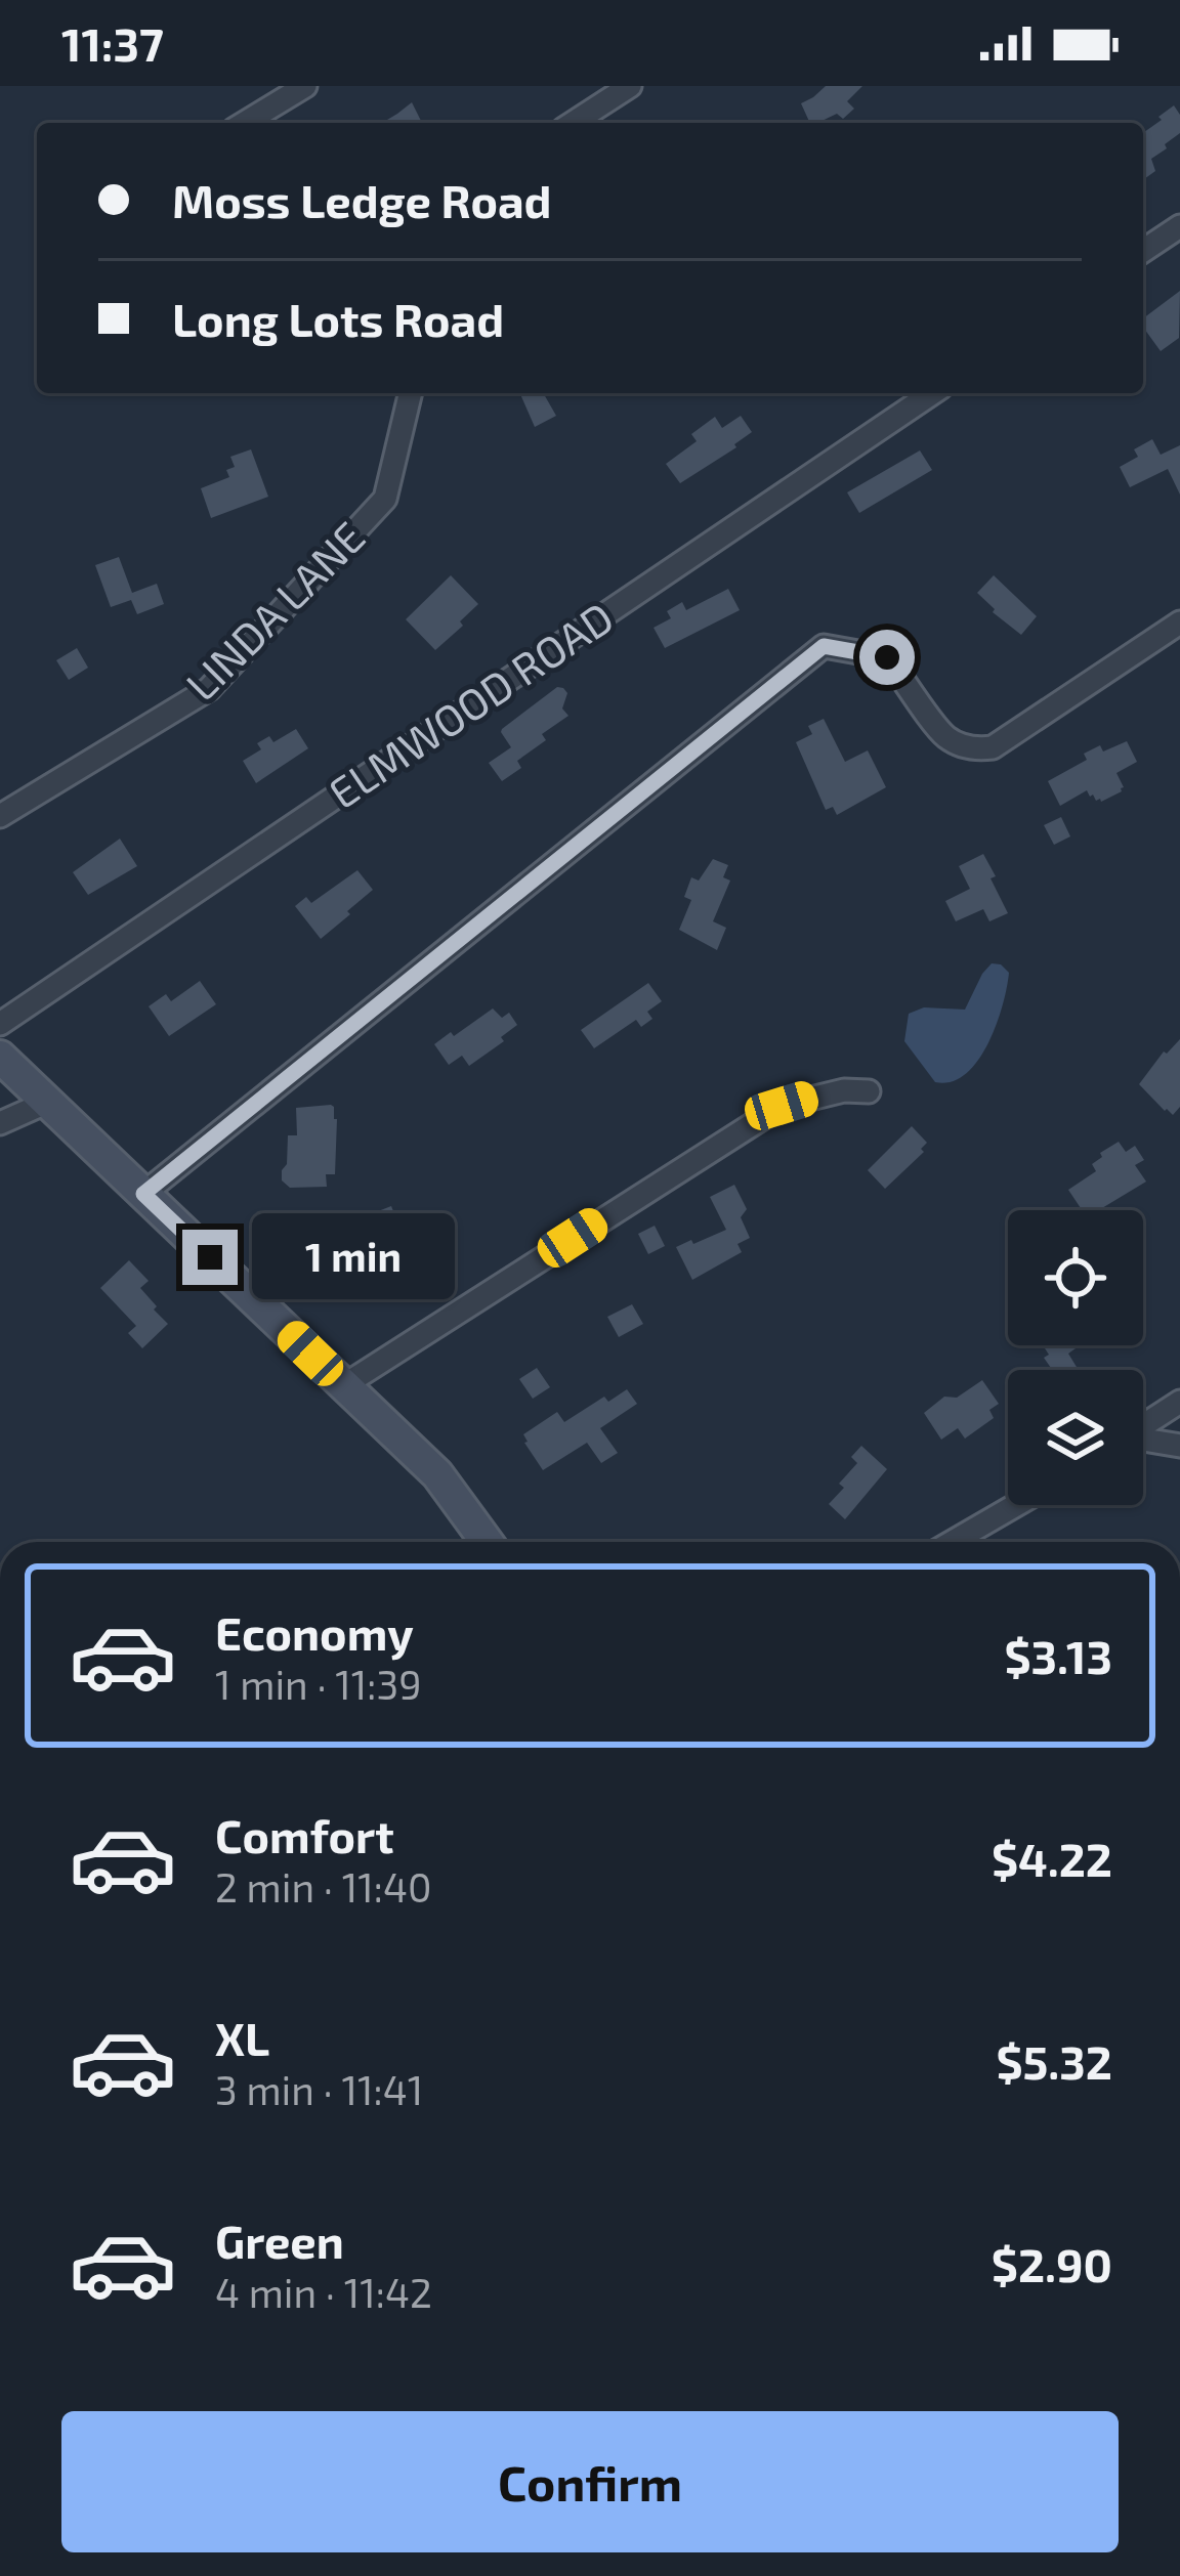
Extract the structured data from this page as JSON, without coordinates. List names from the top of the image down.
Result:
{
  "streets": {
    "street": ["LINDA LANE", "ELMWOOD ROAD"]
  },
  "page": {
    "status": "11:37",
    "banner": ["Moss Ledge Road", "Long Lots Road"],
    "bubble": "1 min",
    "list": [
      {
        "name": "Economy",
        "note": "1 min · 11:39",
        "value": "$3.13"
      },
      {
        "name": "Comfort",
        "note": "2 min · 11:40",
        "value": "$4.22"
      },
      {
        "name": "XL",
        "note": "3 min · 11:41",
        "value": "$5.32"
      },
      {
        "name": "Green",
        "note": "4 min · 11:42",
        "value": "$2.90"
      }
    ],
    "buttons": "Confirm"
  }
}
